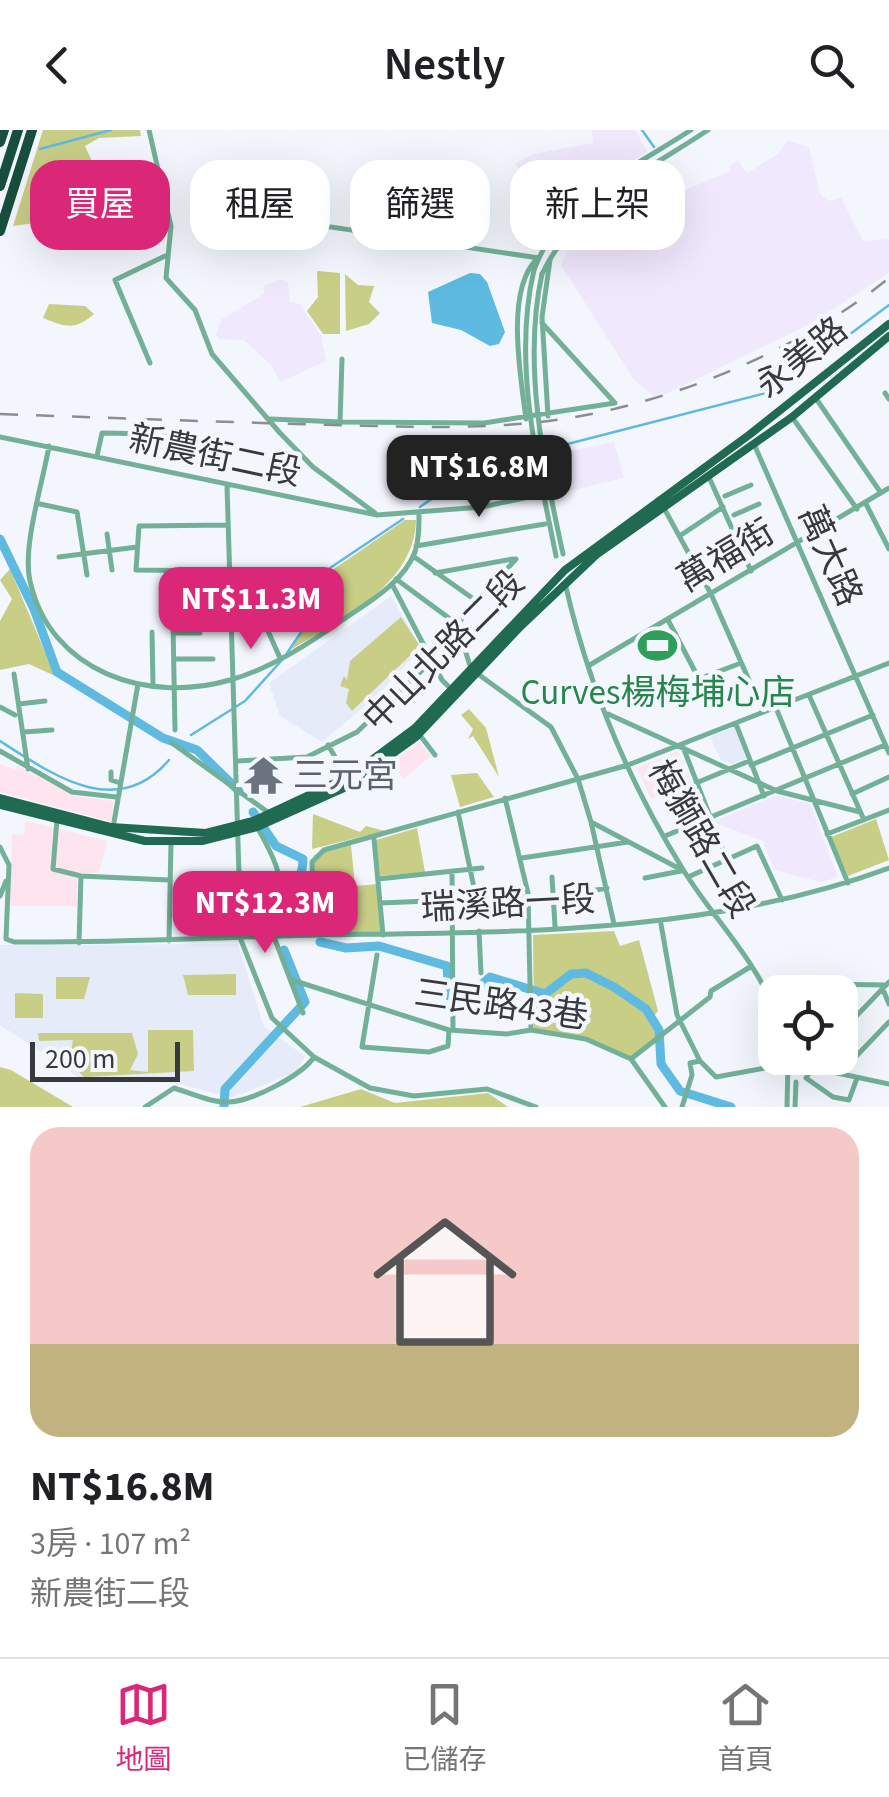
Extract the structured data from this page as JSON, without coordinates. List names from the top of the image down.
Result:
{
  "streets": {
    "main road": ["永美路", "中山北路二段"],
    "street": [
      "新農街二段",
      "萬福街",
      "萬大路",
      "梅獅路二段",
      "瑞溪路一段",
      "三民路43巷"
    ]
  },
  "crossings": [
    ["永美路", "萬大路"],
    ["永美路", "中山北路二段"],
    ["萬福街", "萬大路"],
    ["萬福街", "梅獅路二段"],
    ["萬大路", "中山北路二段"],
    ["中山北路二段", "梅獅路二段"],
    ["梅獅路二段", "瑞溪路一段"]
  ],
  "places": {
    "sports": ["Curves楊梅埔心店"],
    "temple": ["三元宮"]
  },
  "scale_bar": "200 m",
  "page": {
    "header": "Nestly",
    "chip": [
      "買屋",
      "租屋",
      "篩選",
      "新上架"
    ],
    "price": ["NT$16.8M", "NT$11.3M", "NT$12.3M"],
    "scale": "200 m",
    "list": [
      {
        "name": "NT$16.8M",
        "note": "3房 · 107 m² · 新農街二段"
      }
    ],
    "tabs": ["地圖", "已儲存", "首頁"]
  }
}
